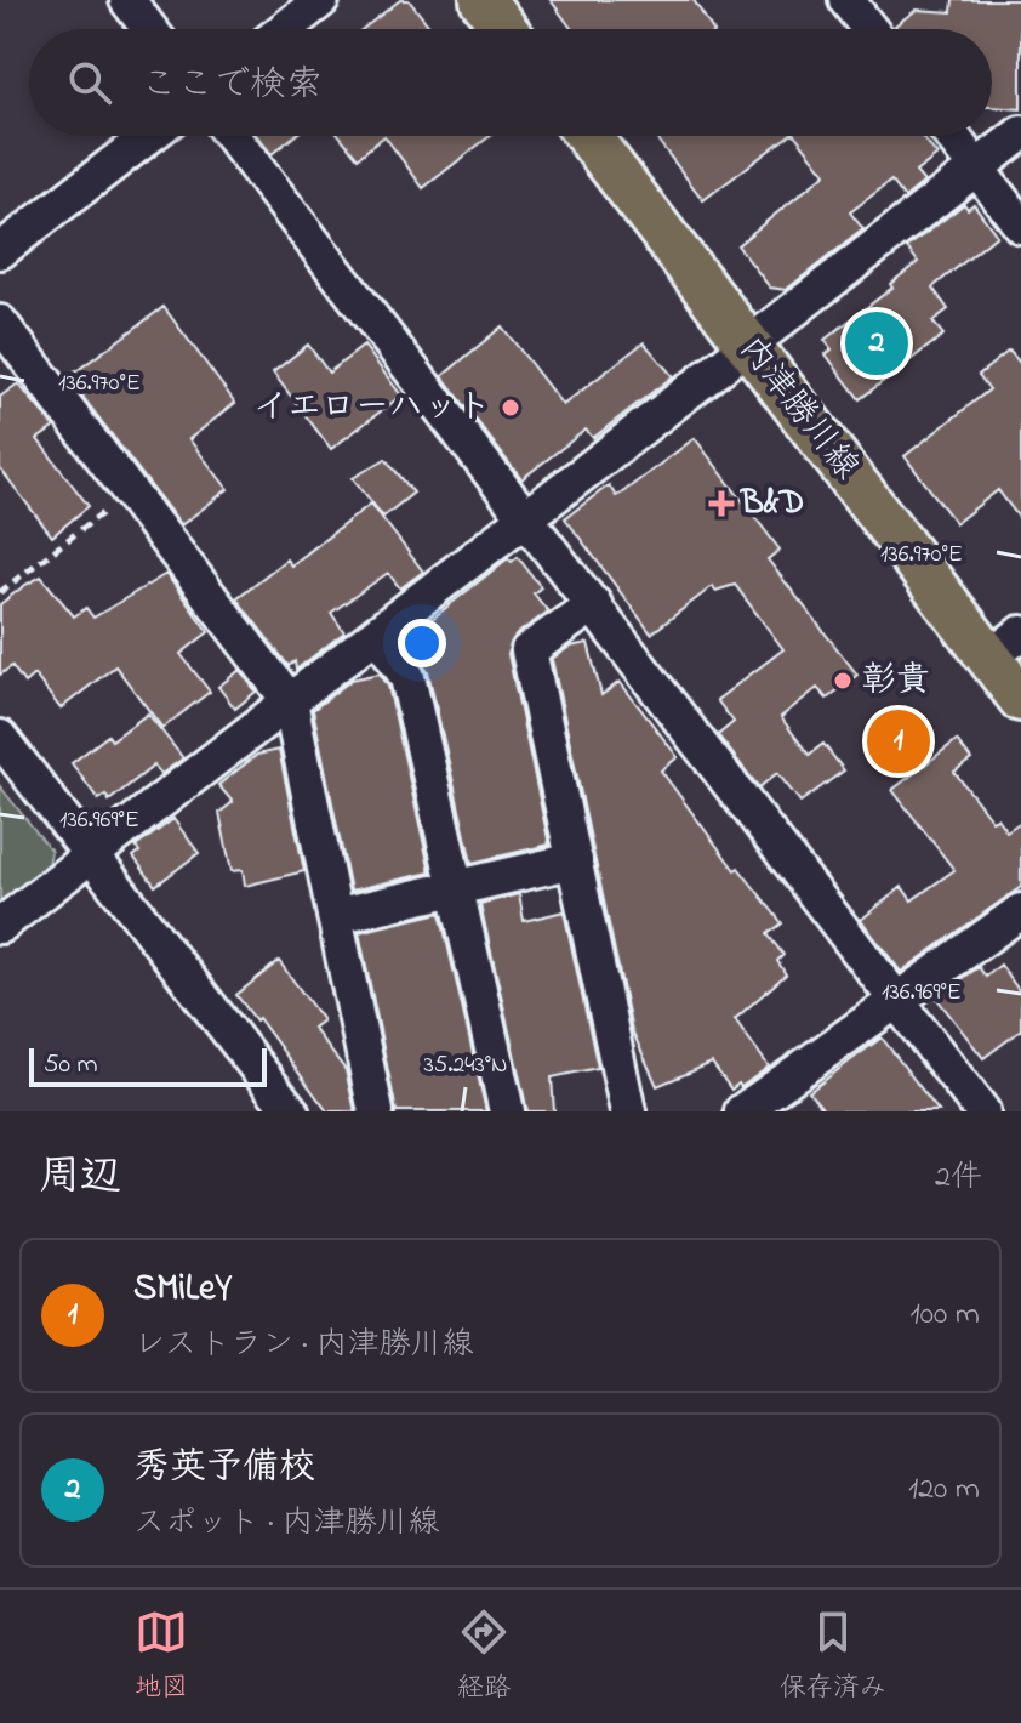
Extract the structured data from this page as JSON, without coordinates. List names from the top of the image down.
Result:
{
  "streets": {
    "main road": ["内津勝川線"]
  },
  "places": {
    "other": ["イエローハット", "彰貴"],
    "health": ["B&D"]
  },
  "scale_bar": "50 m",
  "page": {
    "search": "ここで検索",
    "pins": ["2", "1"],
    "scale": "50 m",
    "heading": ["周辺", "2件"],
    "list": [
      {
        "mark": "1",
        "name": "SMiLeY",
        "note": "レストラン · 内津勝川線",
        "value": "100 m"
      },
      {
        "mark": "2",
        "name": "秀英予備校",
        "note": "スポット · 内津勝川線",
        "value": "120 m"
      }
    ],
    "nav": ["地図", "経路", "保存済み"]
  },
  "coordinates": ["136.970°E", "136.969°E", "35.243°N"]
}
